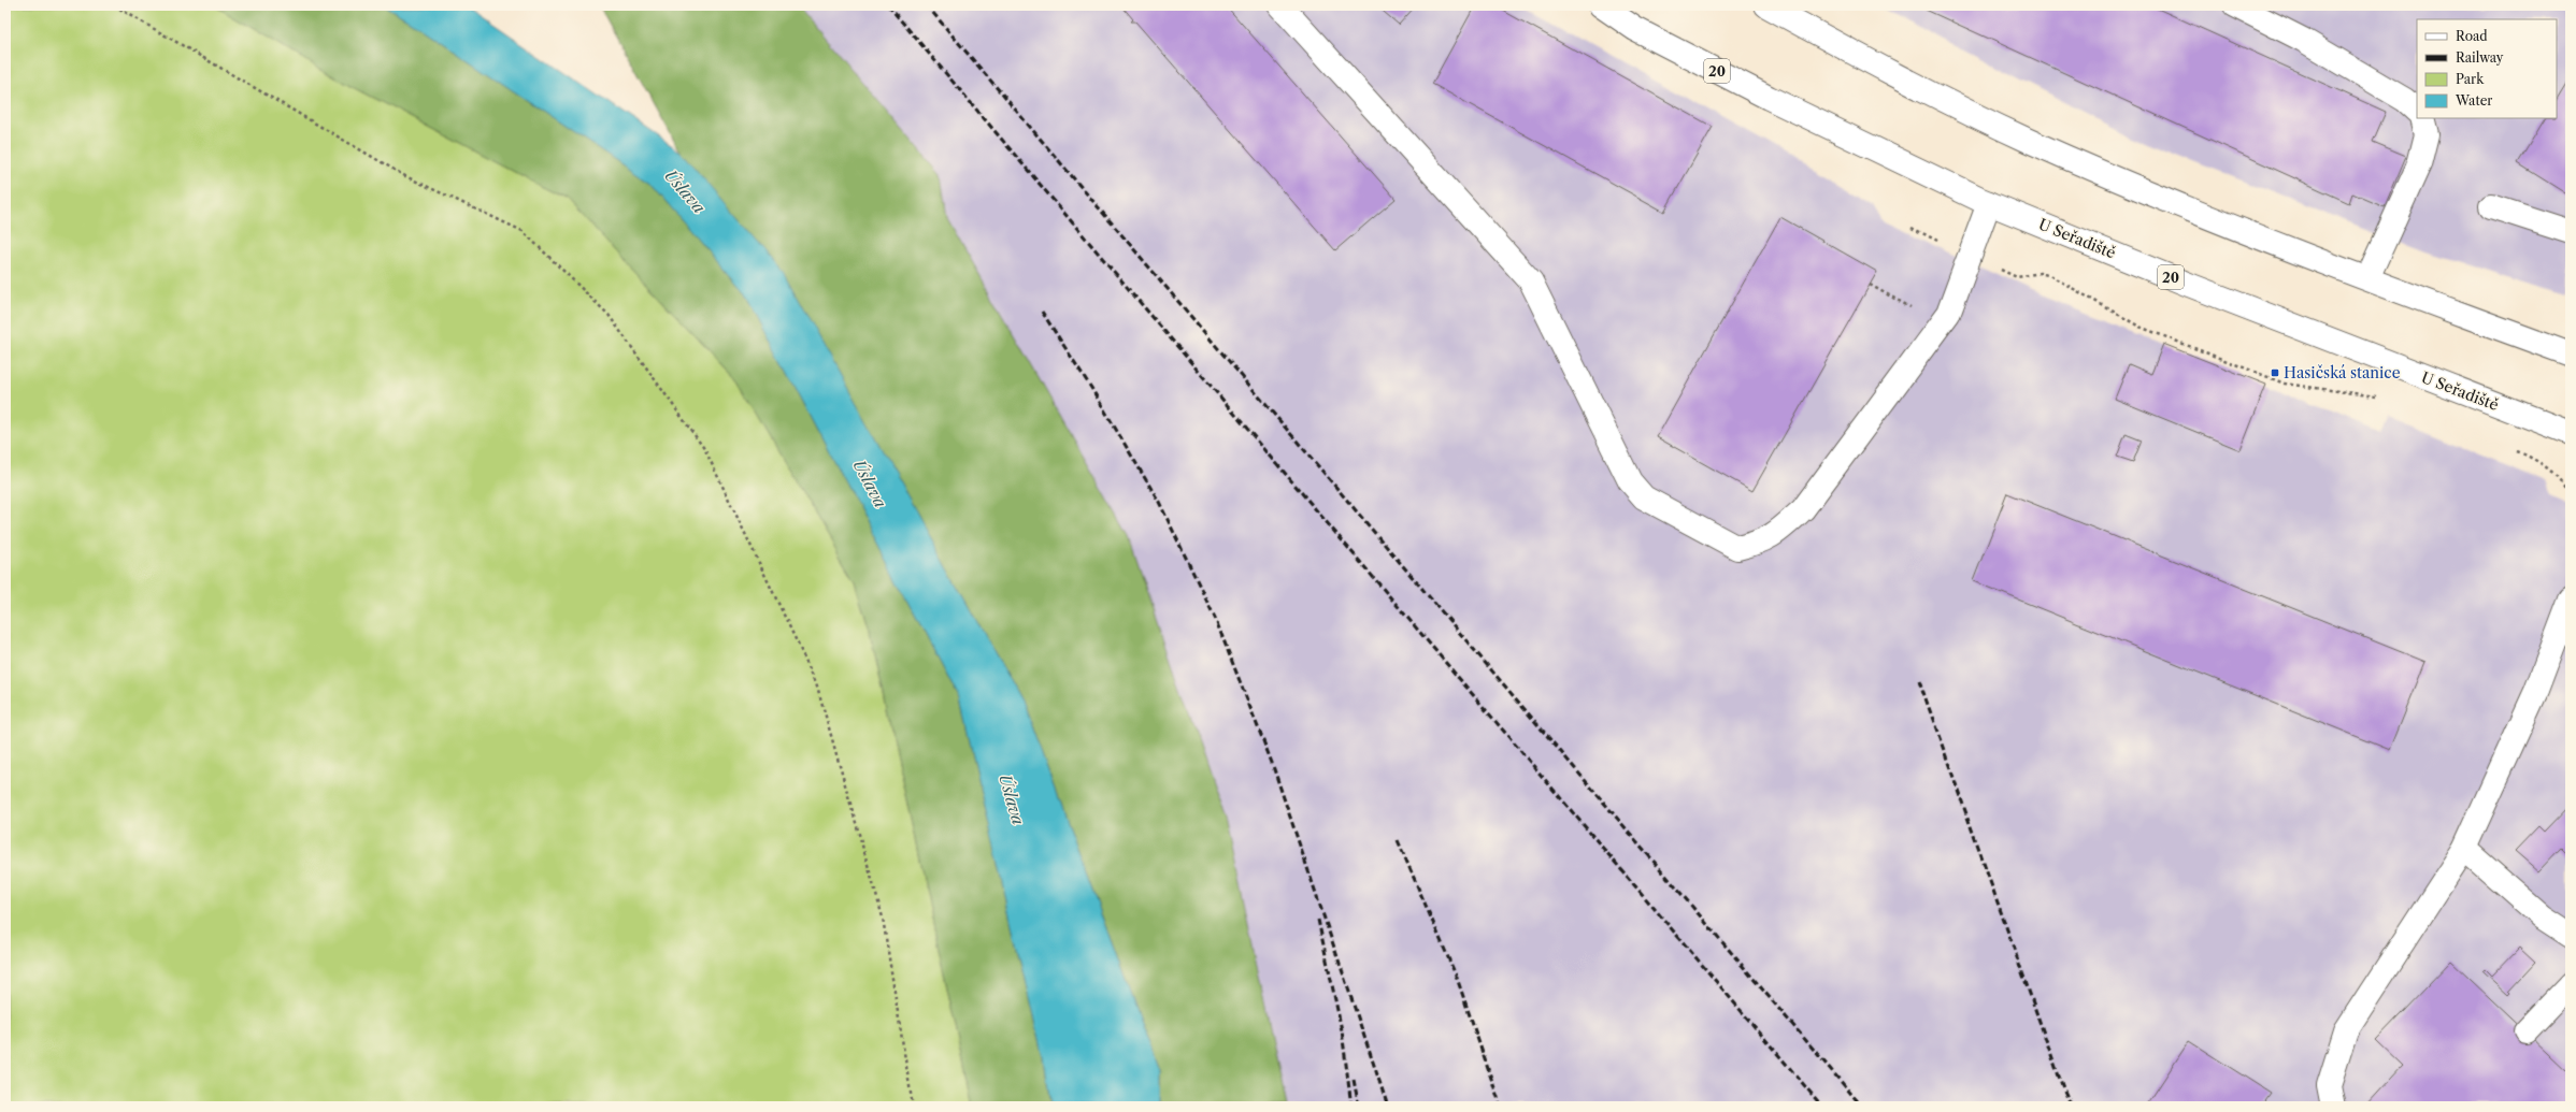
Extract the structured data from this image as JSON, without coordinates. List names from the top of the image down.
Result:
{
  "streets": {
    "main road": ["20", "U Seřadiště"]
  },
  "water": ["Úslava"],
  "places": {
    "transit": ["Hasičská stanice"]
  },
  "legend": [
    "Road",
    "Railway",
    "Park",
    "Water"
  ]
}
